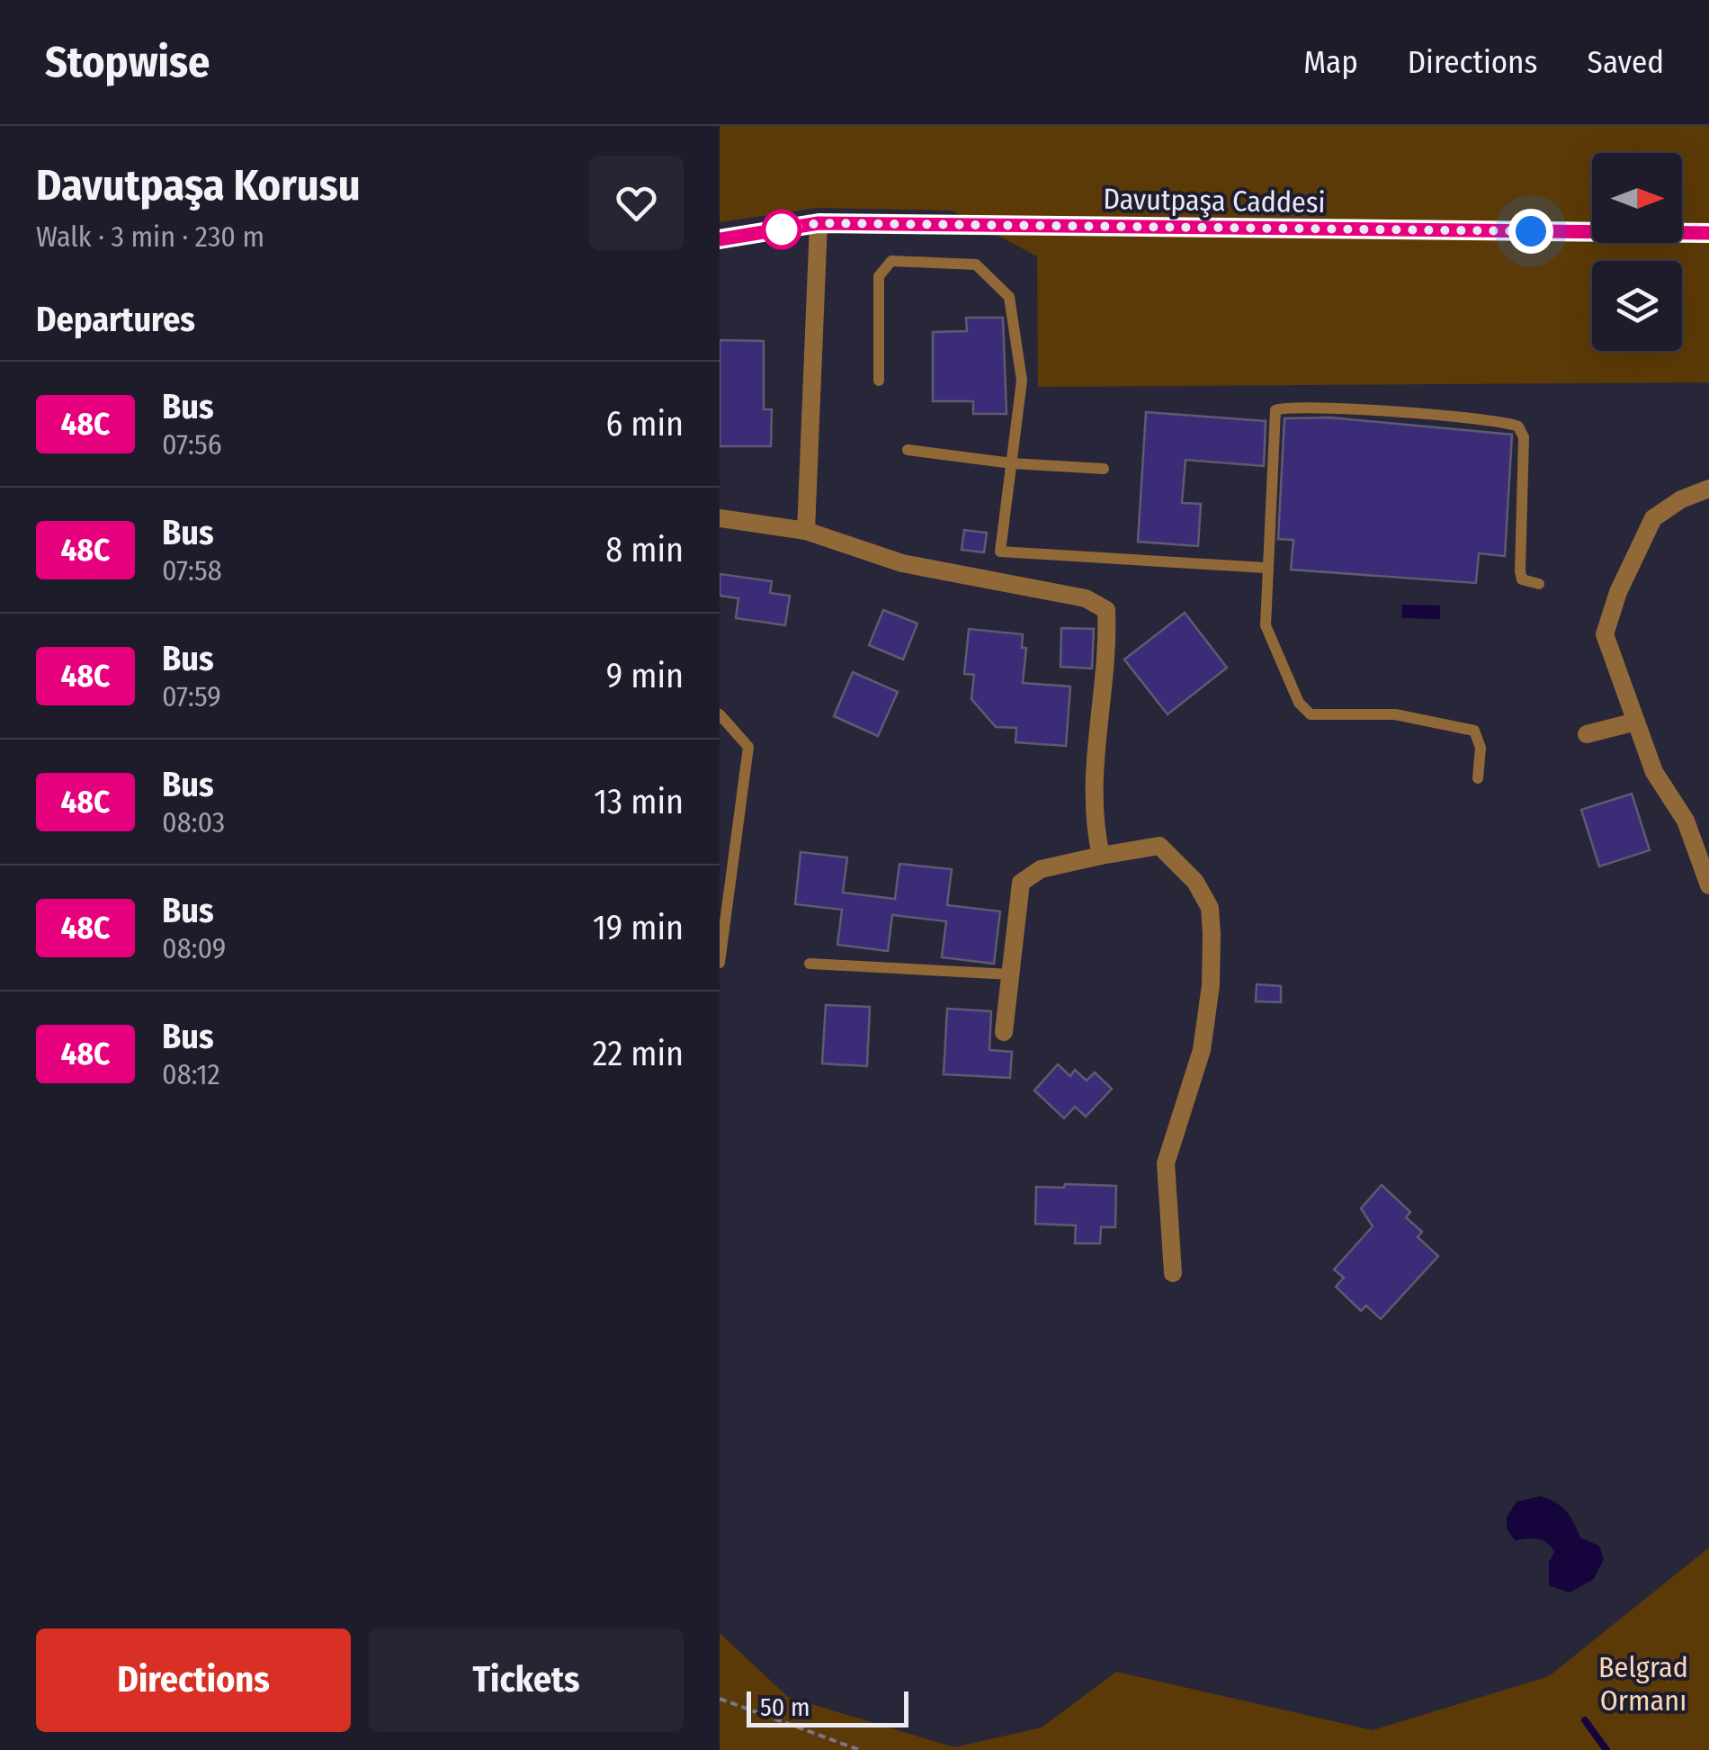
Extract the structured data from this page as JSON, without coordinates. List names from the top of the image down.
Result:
{
  "streets": {
    "street": ["Davutpaşa Caddesi"]
  },
  "parks": ["Belgrad Ormanı"],
  "lines": ["bus line 48C"],
  "scale_bar": "50 m",
  "north": "right",
  "page": {
    "header": "Stopwise",
    "nav": ["Map", "Directions", "Saved"],
    "heading": [
      ["Davutpaşa Korusu", "Walk · 3 min · 230 m"],
      "Departures"
    ],
    "list": [
      {
        "mark": "48C",
        "name": "Bus",
        "note": "07:56",
        "value": "6 min"
      },
      {
        "mark": "48C",
        "name": "Bus",
        "note": "07:58",
        "value": "8 min"
      },
      {
        "mark": "48C",
        "name": "Bus",
        "note": "07:59",
        "value": "9 min"
      },
      {
        "mark": "48C",
        "name": "Bus",
        "note": "08:03",
        "value": "13 min"
      },
      {
        "mark": "48C",
        "name": "Bus",
        "note": "08:09",
        "value": "19 min"
      },
      {
        "mark": "48C",
        "name": "Bus",
        "note": "08:12",
        "value": "22 min"
      }
    ],
    "buttons": ["Directions", "Tickets"],
    "scale": "50 m"
  }
}
